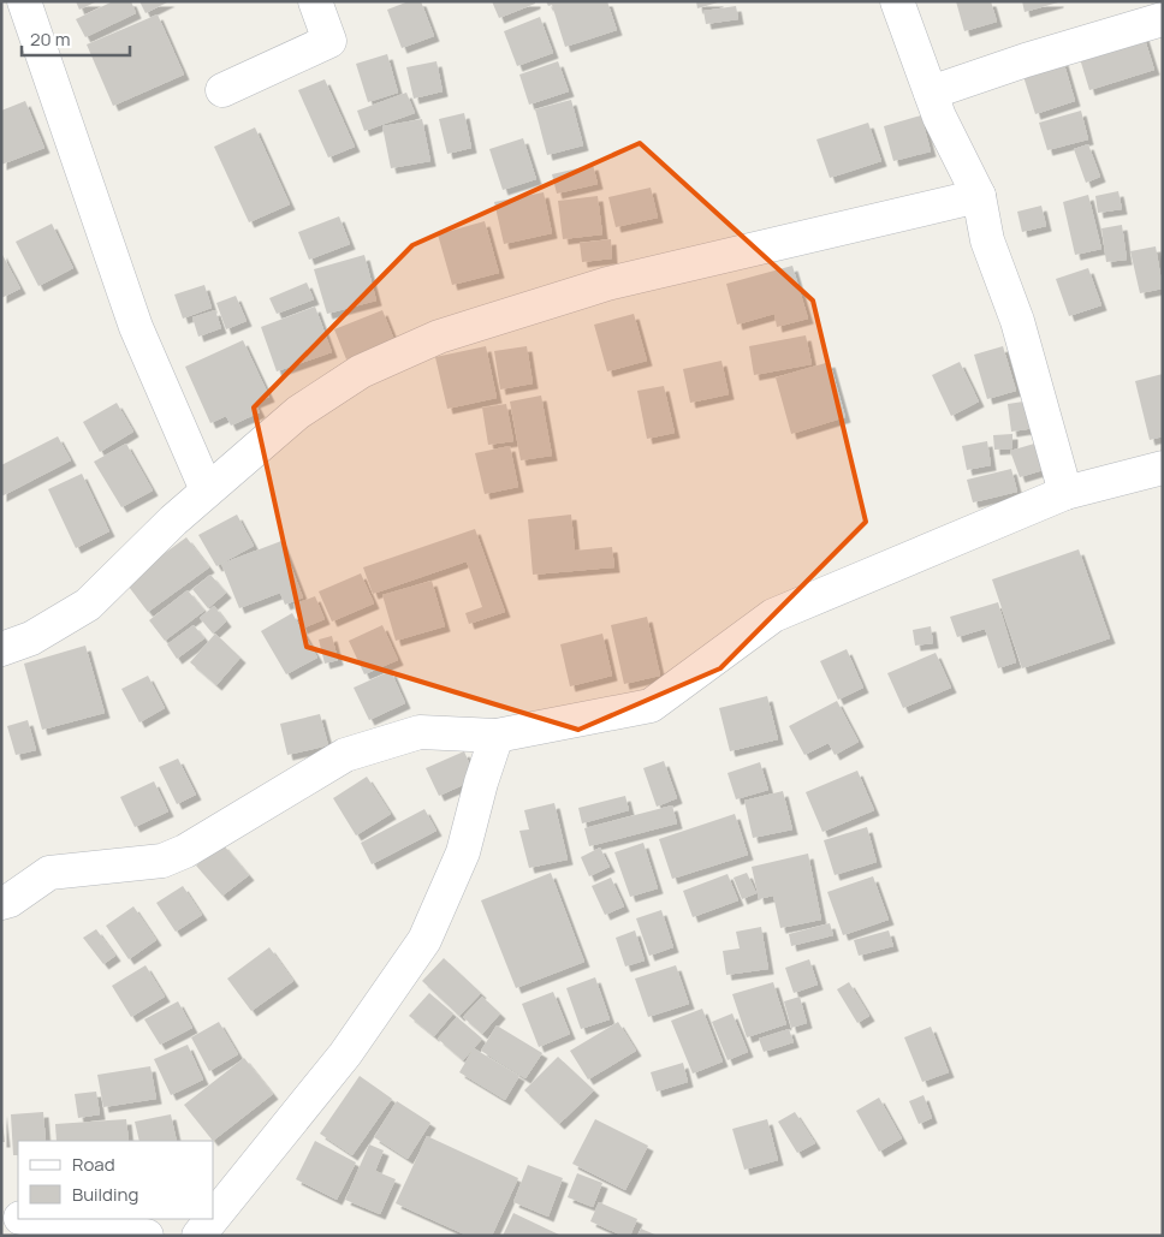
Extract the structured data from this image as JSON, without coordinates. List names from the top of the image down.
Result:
{
  "legend": ["Road", "Building"],
  "scale_bar": "20 m"
}
